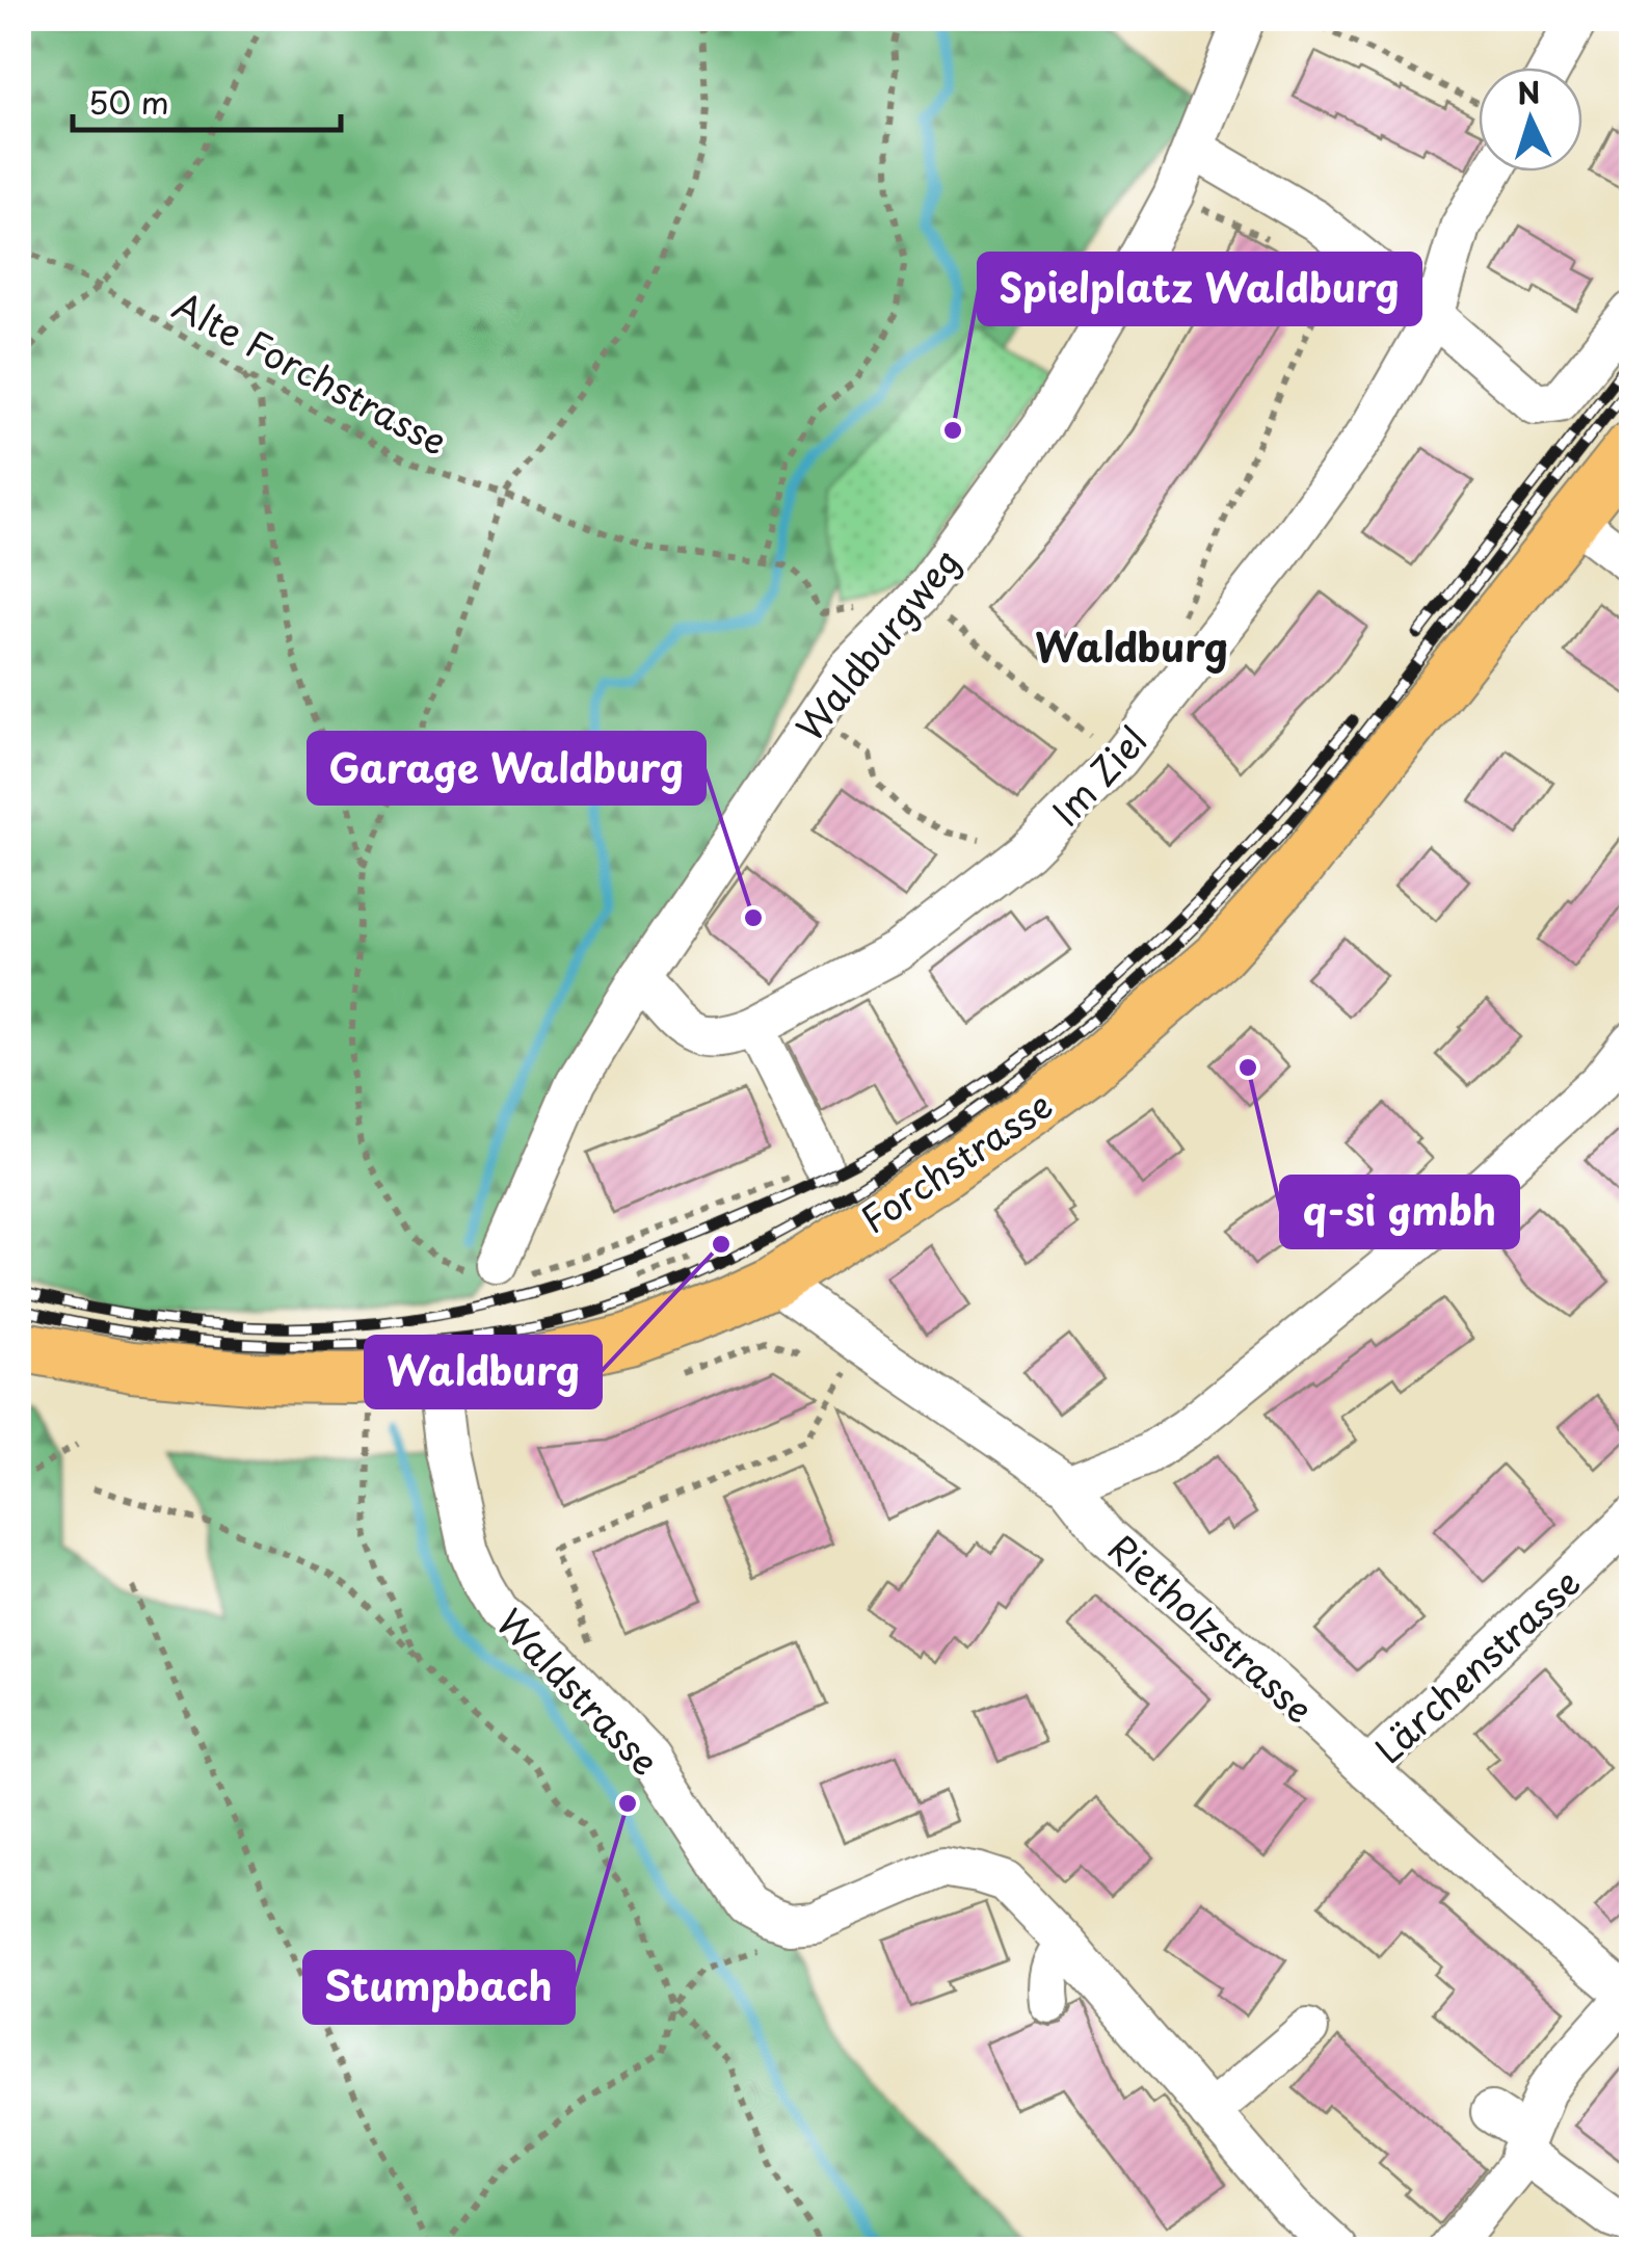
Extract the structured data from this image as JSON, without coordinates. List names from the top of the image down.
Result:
{
  "streets": {
    "main road": ["Forchstrasse"],
    "street": [
      "Waldburgweg",
      "Im Ziel",
      "Rietholzstrasse",
      "Lärchenstrasse",
      "Waldstrasse"
    ],
    "path": ["Alte Forchstrasse"]
  },
  "crossings": [
    ["Alte Forchstrasse", "Waldburgweg"],
    ["Waldburgweg", "Im Ziel"],
    ["Forchstrasse", "Rietholzstrasse"],
    ["Forchstrasse", "Waldstrasse"],
    ["Rietholzstrasse", "Lärchenstrasse"]
  ],
  "districts": ["Waldburg"],
  "places": [
    "Spielplatz Waldburg",
    "Garage Waldburg",
    "q-si gmbh",
    "Waldburg",
    "Stumpbach"
  ],
  "scale_bar": "50 m",
  "north": "top"
}
